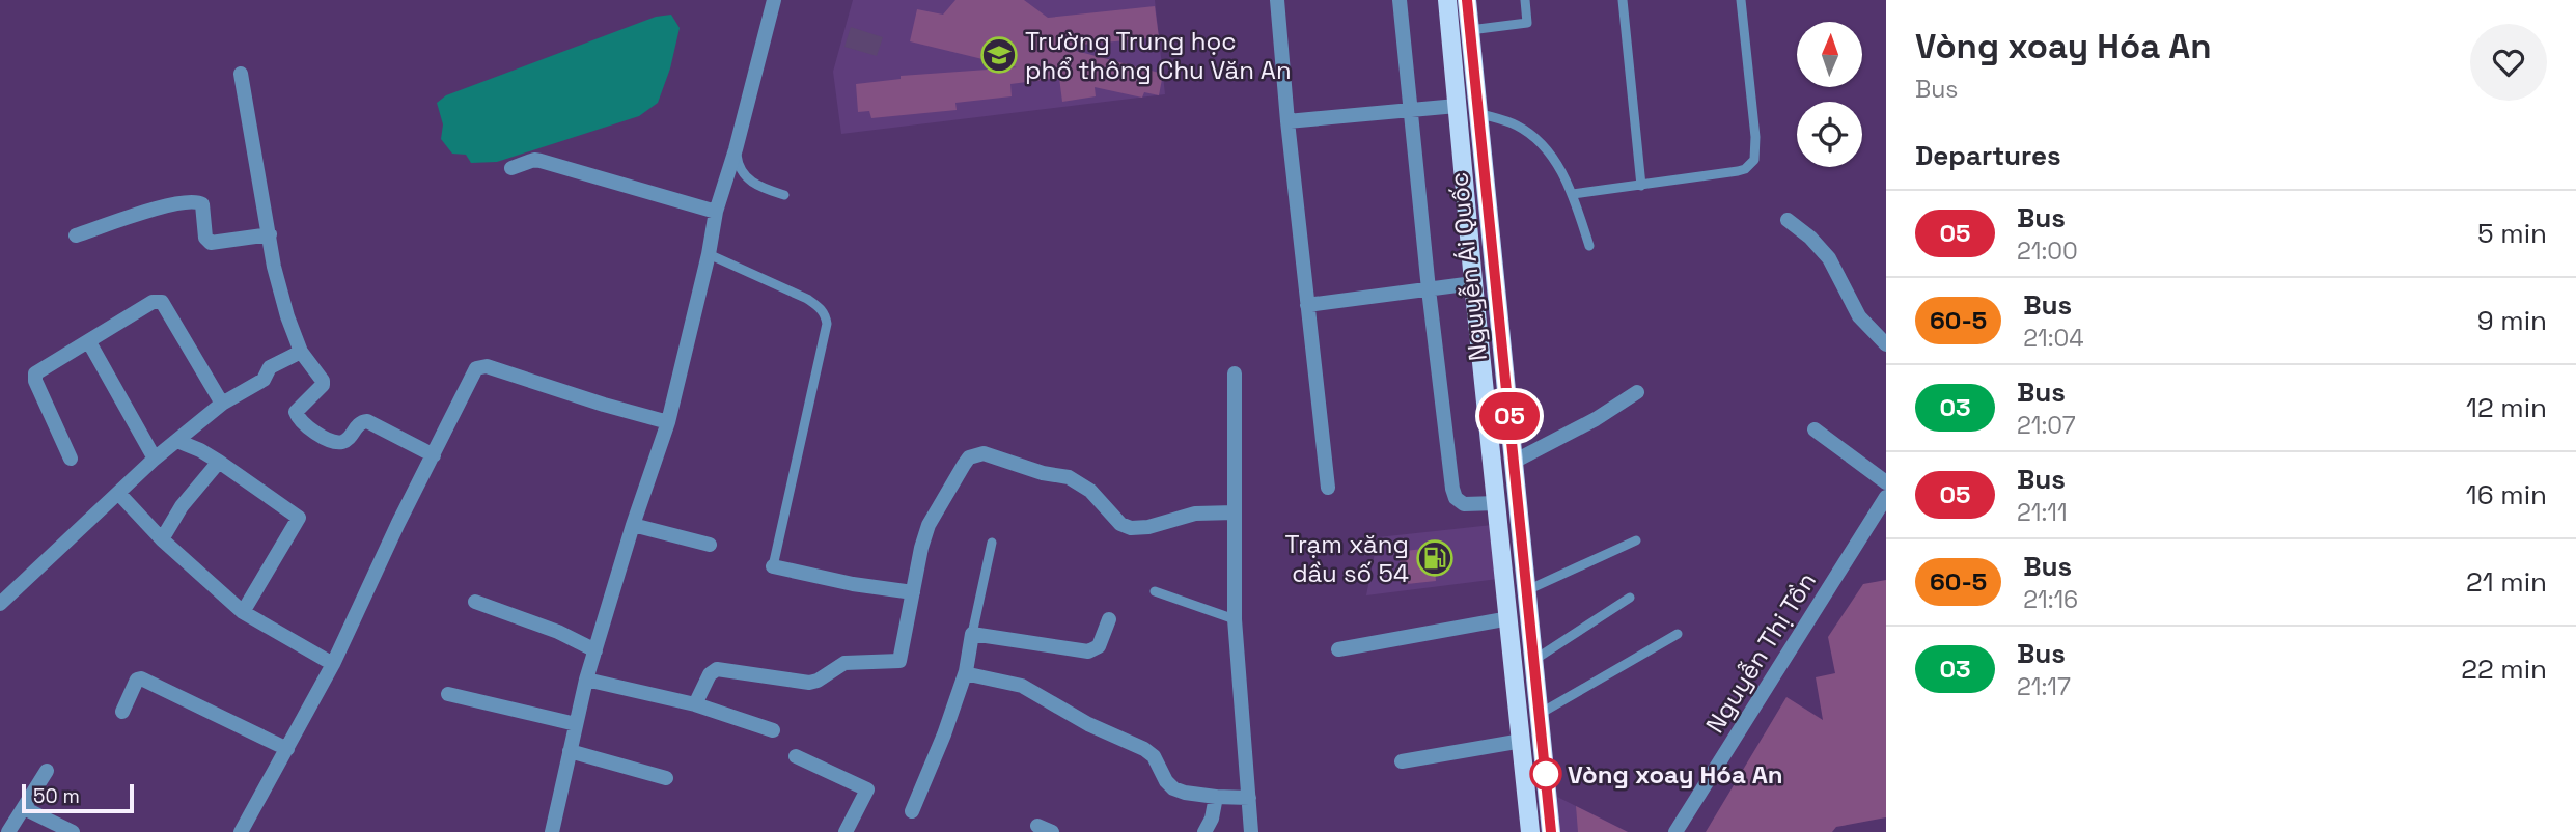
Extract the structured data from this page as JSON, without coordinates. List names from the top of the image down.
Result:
{
  "streets": {
    "main road": ["Nguyễn Ái Quốc"],
    "street": ["Nguyễn Thị Tồn"]
  },
  "places": {
    "school or university": ["Trường Trung học phổ thông Chu Văn An"],
    "fuel station": ["Trạm xăng dầu số 54"],
    "other": ["Vòng xoay Hóa An"]
  },
  "lines": ["bus line 05"],
  "scale_bar": "50 m",
  "north": "top",
  "page": {
    "on_map": "05",
    "heading": [
      ["Vòng xoay Hóa An", "Bus"],
      "Departures"
    ],
    "list": [
      {
        "mark": "05",
        "name": "Bus",
        "note": "21:00",
        "value": "5 min"
      },
      {
        "mark": "60-5",
        "name": "Bus",
        "note": "21:04",
        "value": "9 min"
      },
      {
        "mark": "03",
        "name": "Bus",
        "note": "21:07",
        "value": "12 min"
      },
      {
        "mark": "05",
        "name": "Bus",
        "note": "21:11",
        "value": "16 min"
      },
      {
        "mark": "60-5",
        "name": "Bus",
        "note": "21:16",
        "value": "21 min"
      },
      {
        "mark": "03",
        "name": "Bus",
        "note": "21:17",
        "value": "22 min"
      }
    ],
    "scale": "50 m"
  }
}
